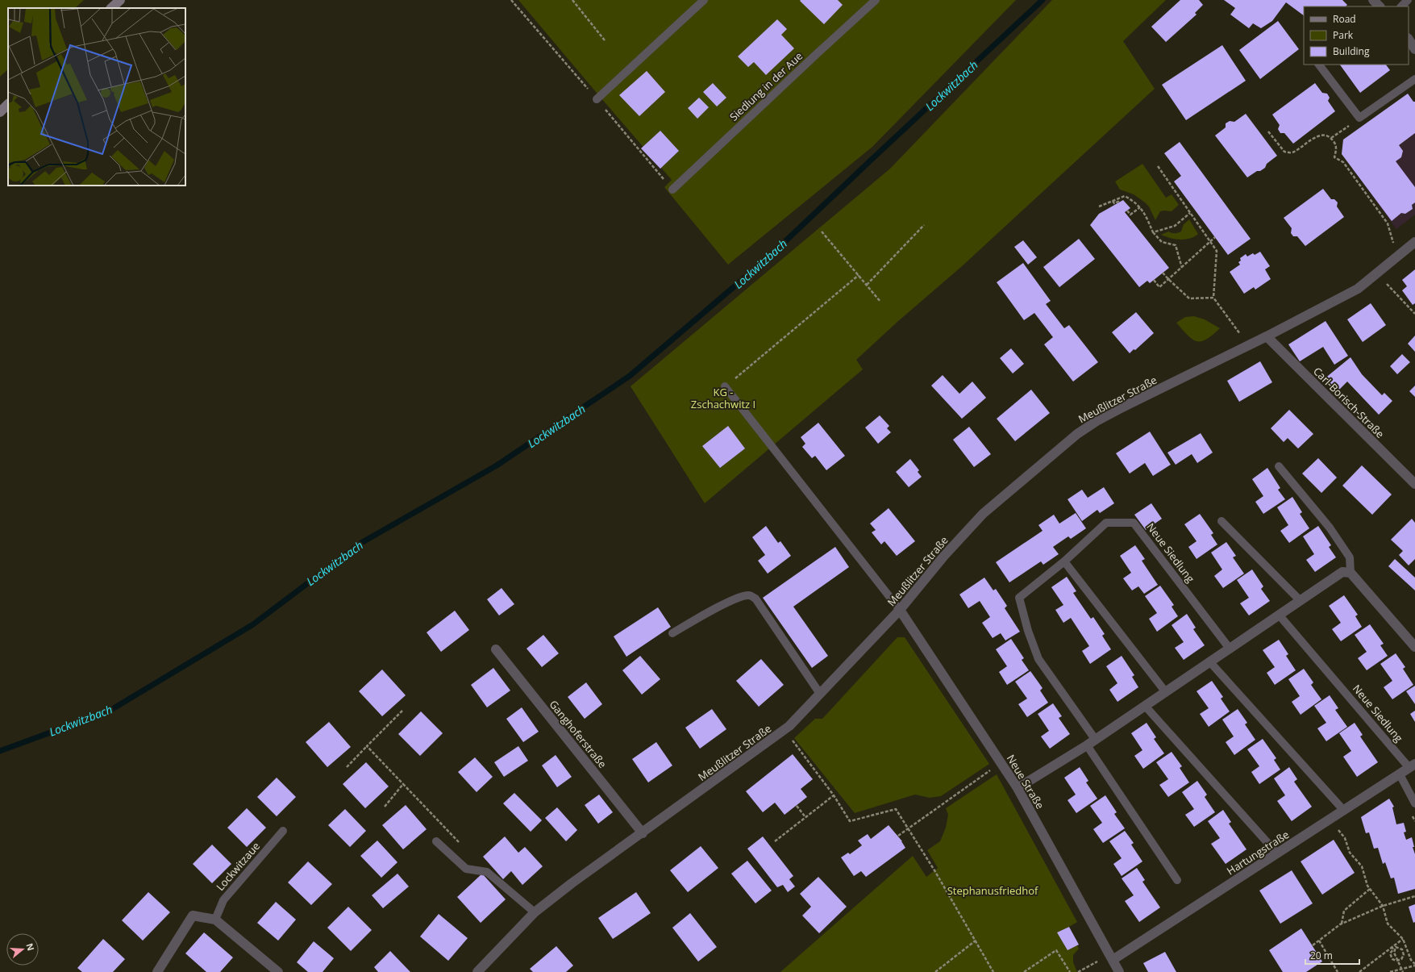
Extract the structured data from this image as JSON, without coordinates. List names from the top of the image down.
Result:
{
  "streets": {
    "street": [
      "Meußlitzer Straße",
      "Carl-Borisch-Straße",
      "Ganghoferstraße",
      "Neue Straße",
      "Hartungstraße"
    ],
    "lane": ["Siedlung in der Aue", "Neue Siedlung", "Lockwitzaue"]
  },
  "crossings": [
    ["Meußlitzer Straße", "Carl-Borisch-Straße"],
    ["Meußlitzer Straße", "Ganghoferstraße"],
    ["Meußlitzer Straße", "Neue Straße"],
    ["Neue Siedlung", "Hartungstraße"],
    ["Neue Straße", "Hartungstraße"]
  ],
  "water": ["Lockwitzbach"],
  "parks": ["KG - Zschachwitz I", "Stephanusfriedhof"],
  "legend": ["Road", "Park", "Building"],
  "scale_bar": "20 m",
  "north": "right"
}
